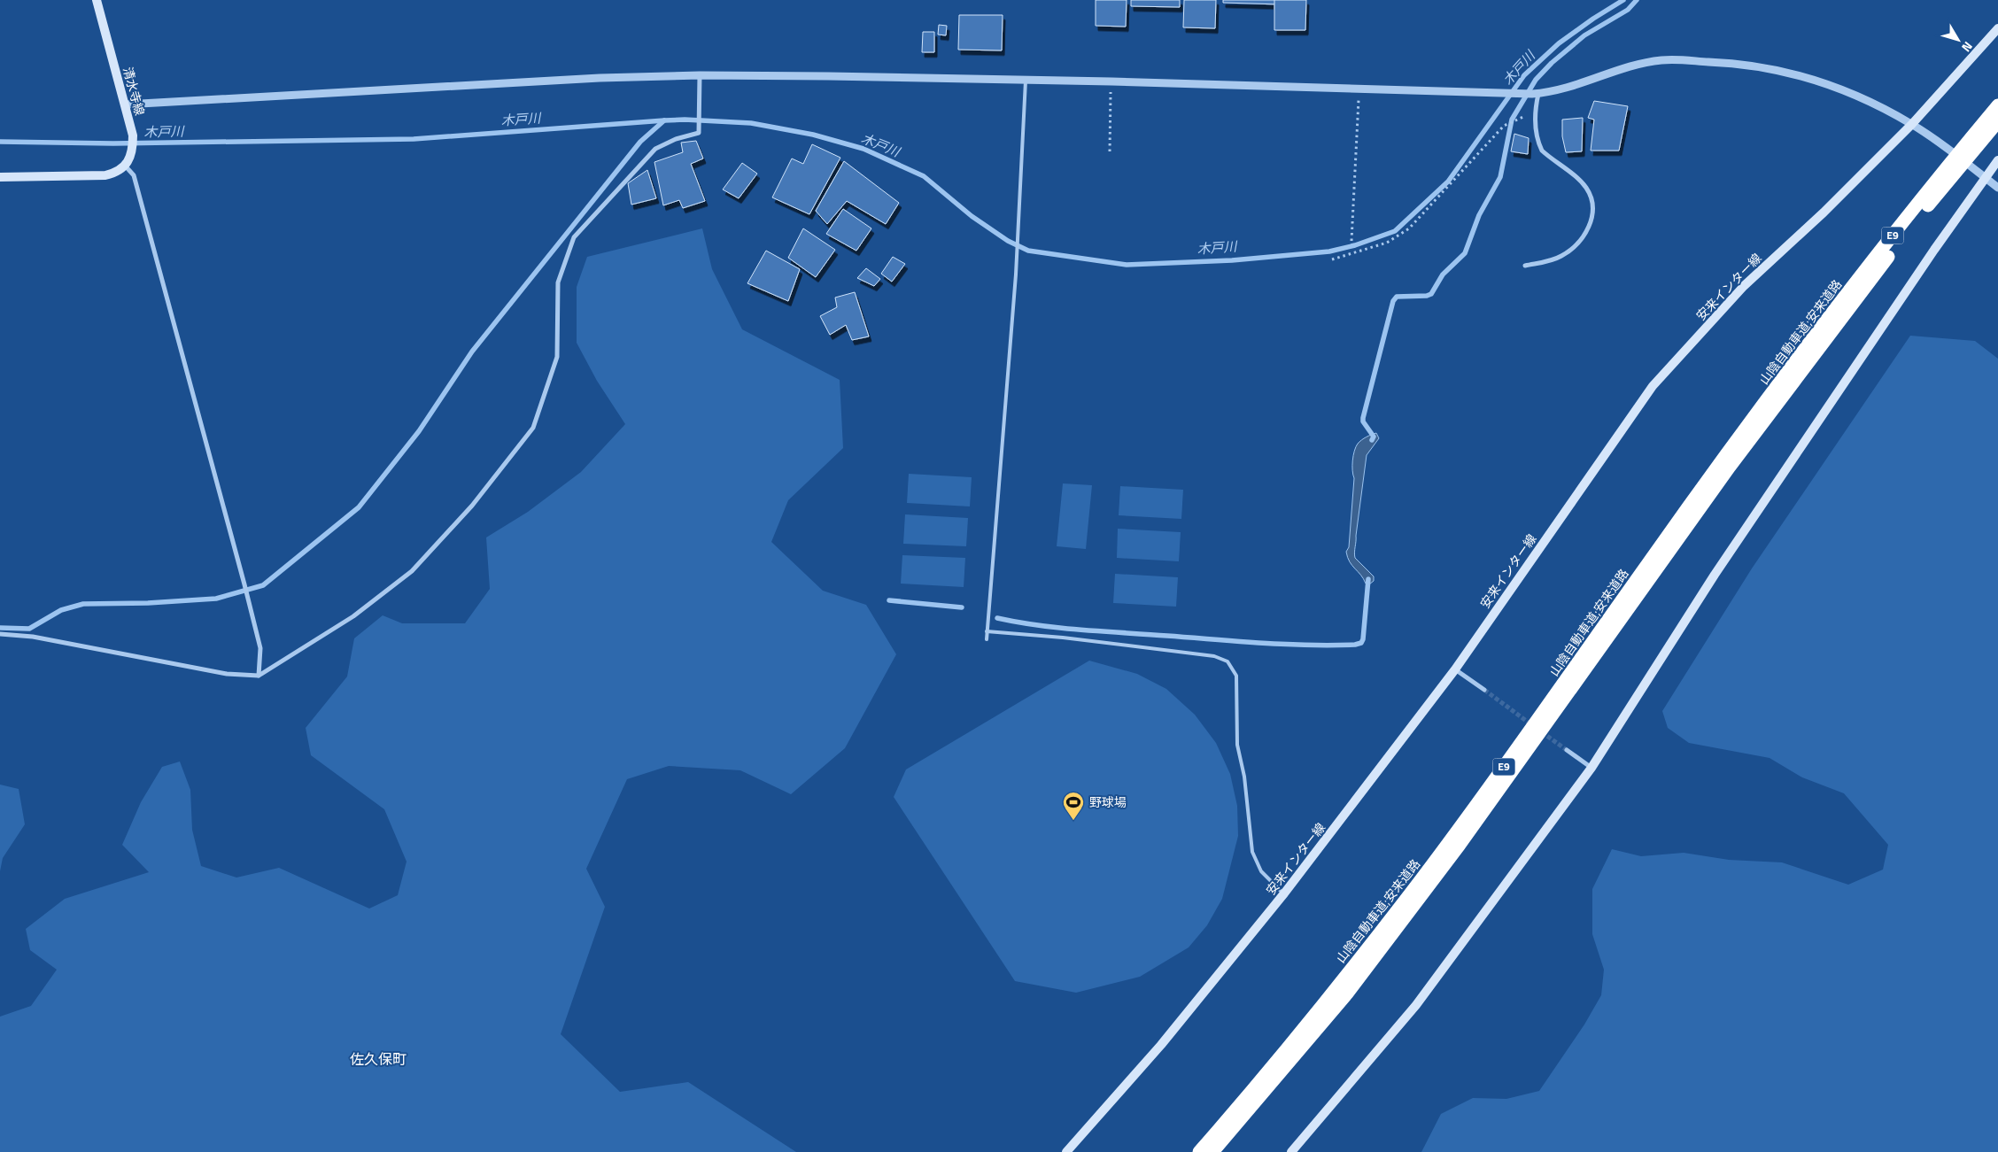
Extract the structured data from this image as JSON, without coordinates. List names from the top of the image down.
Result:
{
  "streets": {
    "highway": ["E9", "山陰自動車道;安来道路"],
    "main road": ["清水寺線", "安来インター線"]
  },
  "districts": ["佐久保町"],
  "water": ["木戸川"],
  "places": {
    "sports": ["野球場"]
  },
  "north": "bottom right"
}
